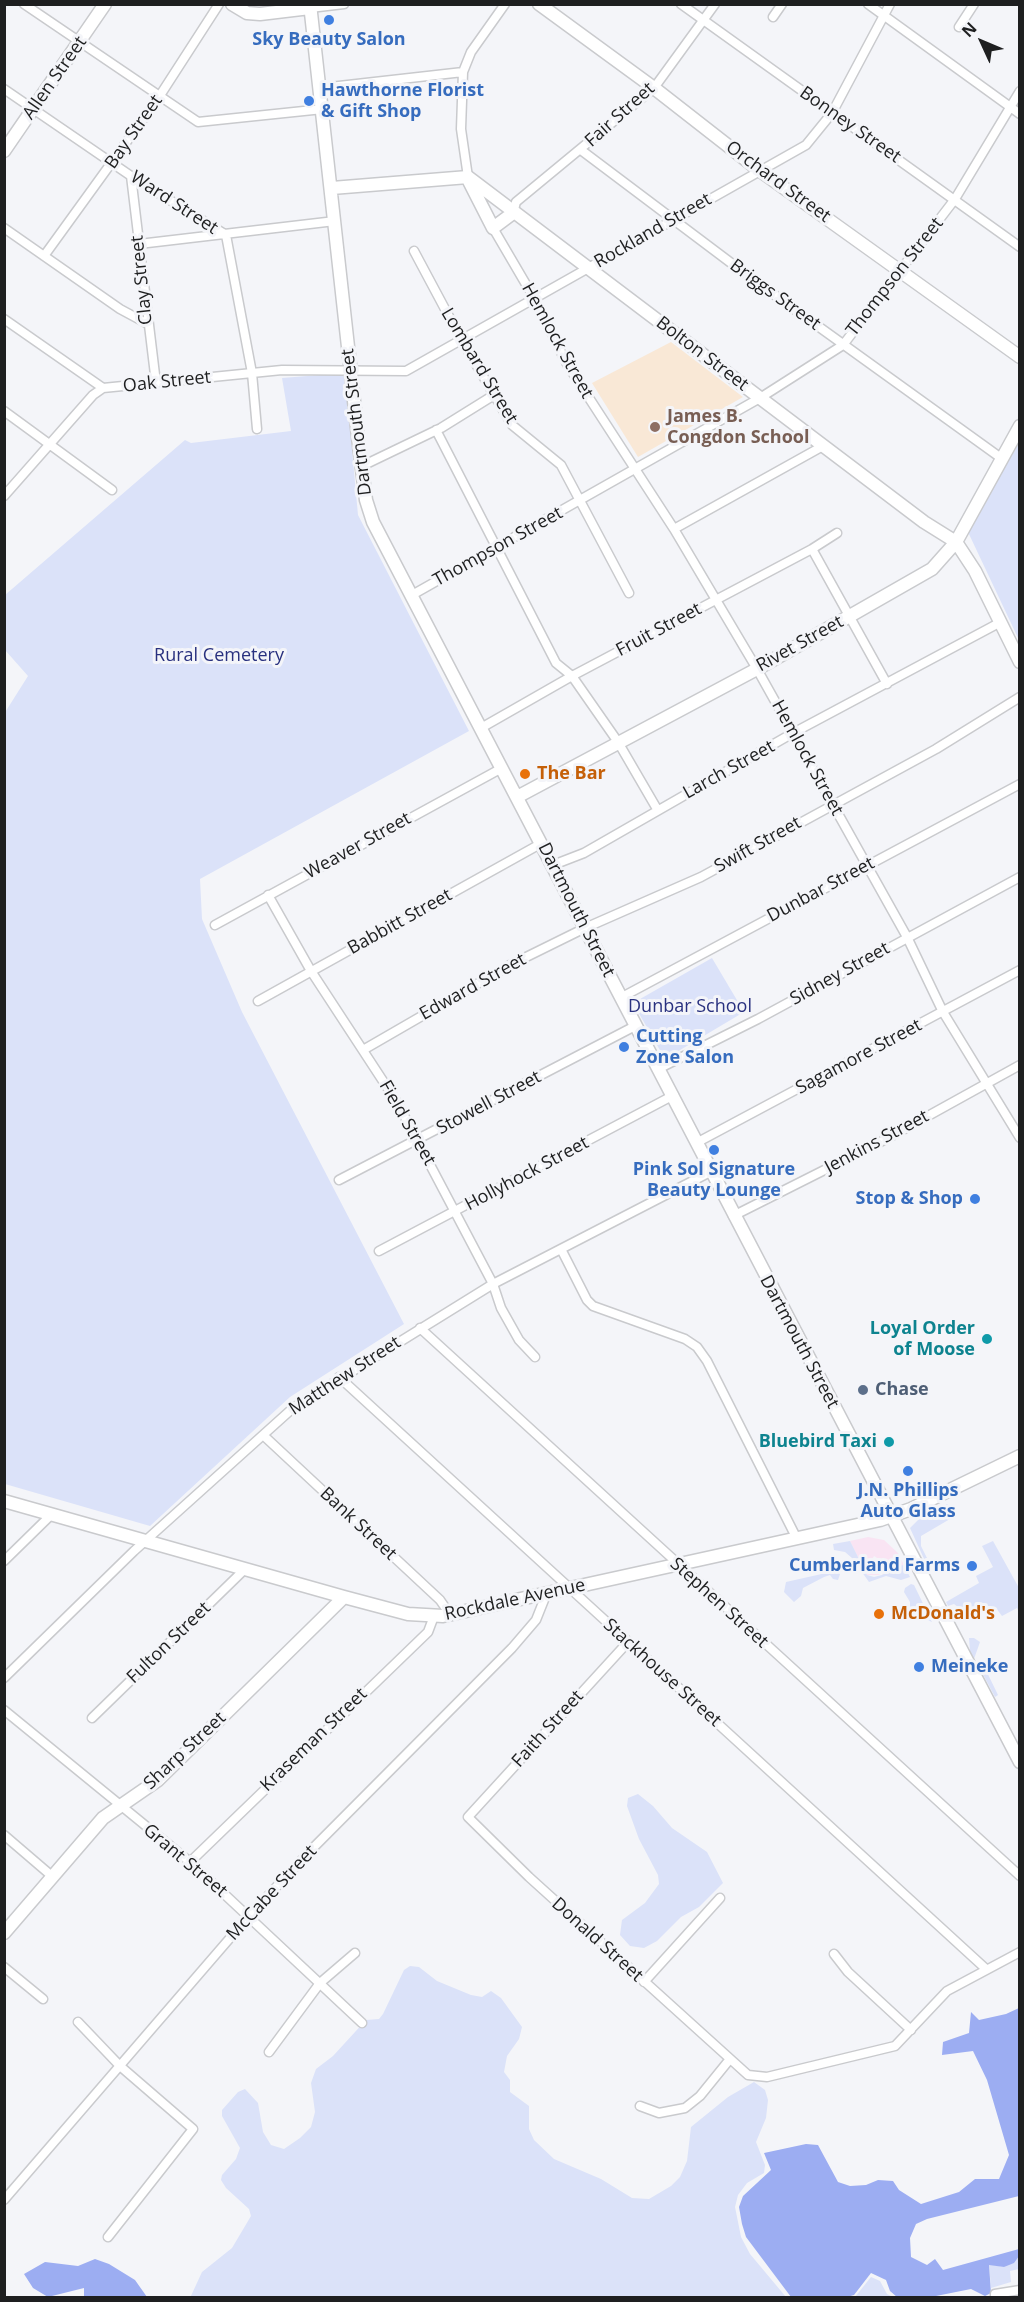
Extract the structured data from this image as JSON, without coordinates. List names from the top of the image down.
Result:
{
  "streets": {
    "main road": [
      "Allen Street",
      "Fair Street",
      "Orchard Street",
      "Bolton Street",
      "Dartmouth Street",
      "Rivet Street",
      "Rockdale Avenue",
      "Sharp Street"
    ],
    "street": [
      "Bonney Street",
      "Bay Street",
      "Ward Street",
      "Rockland Street",
      "Thompson Street",
      "Clay Street",
      "Briggs Street",
      "Hemlock Street",
      "Lombard Street",
      "Oak Street",
      "Fruit Street",
      "Larch Street",
      "Swift Street",
      "Weaver Street",
      "Dunbar Street",
      "Babbitt Street",
      "Sidney Street",
      "Edward Street",
      "Sagamore Street",
      "Stowell Street",
      "Field Street",
      "Jenkins Street",
      "Hollyhock Street",
      "Matthew Street",
      "Bank Street",
      "Stephen Street",
      "Fulton Street",
      "Stackhouse Street",
      "Faith Street",
      "Kraseman Street",
      "Grant Street",
      "McCabe Street",
      "Donald Street"
    ]
  },
  "crossings": [
    ["Allen Street", "Ward Street"],
    ["Fair Street", "Bonney Street"],
    ["Fair Street", "Orchard Street"],
    ["Fair Street", "Briggs Street"],
    ["Fair Street", "Hemlock Street"],
    ["Fair Street", "Bolton Street"],
    ["Bonney Street", "Rockland Street"],
    ["Bonney Street", "Thompson Street"],
    ["Bay Street", "Ward Street"],
    ["Orchard Street", "Rockland Street"],
    ["Orchard Street", "Thompson Street"],
    ["Ward Street", "Clay Street"],
    ["Rockland Street", "Briggs Street"],
    ["Rockland Street", "Hemlock Street"],
    ["Rockland Street", "Bolton Street"],
    ["Rockland Street", "Lombard Street"],
    ["Rockland Street", "Oak Street"],
    ["Rockland Street", "Dartmouth Street"],
    ["Thompson Street", "Briggs Street"],
    ["Thompson Street", "Hemlock Street"],
    ["Thompson Street", "Bolton Street"],
    ["Thompson Street", "Lombard Street"],
    ["Thompson Street", "Dartmouth Street"],
    ["Clay Street", "Oak Street"],
    ["Briggs Street", "Rivet Street"],
    ["Hemlock Street", "Fruit Street"],
    ["Hemlock Street", "Rivet Street"],
    ["Hemlock Street", "Larch Street"],
    ["Hemlock Street", "Swift Street"],
    ["Hemlock Street", "Dunbar Street"],
    ["Hemlock Street", "Sidney Street"],
    ["Hemlock Street", "Sagamore Street"],
    ["Hemlock Street", "Jenkins Street"],
    ["Bolton Street", "Rivet Street"],
    ["Bolton Street", "Larch Street"],
    ["Oak Street", "Dartmouth Street"],
    ["Dartmouth Street", "Fruit Street"],
    ["Dartmouth Street", "Rivet Street"],
    ["Dartmouth Street", "Larch Street"],
    ["Dartmouth Street", "Swift Street"],
    ["Dartmouth Street", "Weaver Street"],
    ["Dartmouth Street", "Dunbar Street"],
    ["Dartmouth Street", "Babbitt Street"],
    ["Dartmouth Street", "Sidney Street"],
    ["Dartmouth Street", "Edward Street"],
    ["Dartmouth Street", "Sagamore Street"],
    ["Dartmouth Street", "Stowell Street"],
    ["Dartmouth Street", "Jenkins Street"],
    ["Dartmouth Street", "Hollyhock Street"],
    ["Dartmouth Street", "Matthew Street"],
    ["Dartmouth Street", "Rockdale Avenue"],
    ["Swift Street", "Edward Street"],
    ["Weaver Street", "Field Street"],
    ["Babbitt Street", "Field Street"],
    ["Edward Street", "Field Street"],
    ["Stowell Street", "Field Street"],
    ["Field Street", "Hollyhock Street"],
    ["Field Street", "Matthew Street"],
    ["Matthew Street", "Bank Street"],
    ["Matthew Street", "Rockdale Avenue"],
    ["Matthew Street", "Stephen Street"],
    ["Matthew Street", "Stackhouse Street"],
    ["Bank Street", "Rockdale Avenue"],
    ["Rockdale Avenue", "Stephen Street"],
    ["Rockdale Avenue", "Fulton Street"],
    ["Rockdale Avenue", "Stackhouse Street"],
    ["Rockdale Avenue", "Kraseman Street"],
    ["Rockdale Avenue", "Sharp Street"],
    ["Rockdale Avenue", "McCabe Street"],
    ["Stackhouse Street", "Faith Street"],
    ["Stackhouse Street", "Donald Street"],
    ["Faith Street", "Donald Street"],
    ["Kraseman Street", "Grant Street"],
    ["Sharp Street", "Grant Street"],
    ["Grant Street", "McCabe Street"]
  ],
  "parks": ["Rural Cemetery", "Dunbar School"],
  "places": [
    "Sky Beauty Salon",
    "Hawthorne Florist & Gift Shop",
    "James B. Congdon School",
    "The Bar",
    "Cutting Zone Salon",
    "Pink Sol Signature Beauty Lounge",
    "Stop & Shop",
    "Loyal Order of Moose",
    "Chase",
    "Bluebird Taxi",
    "J.N. Phillips Auto Glass",
    "Cumberland Farms",
    "McDonald's",
    "Meineke"
  ],
  "north": "top left"
}
